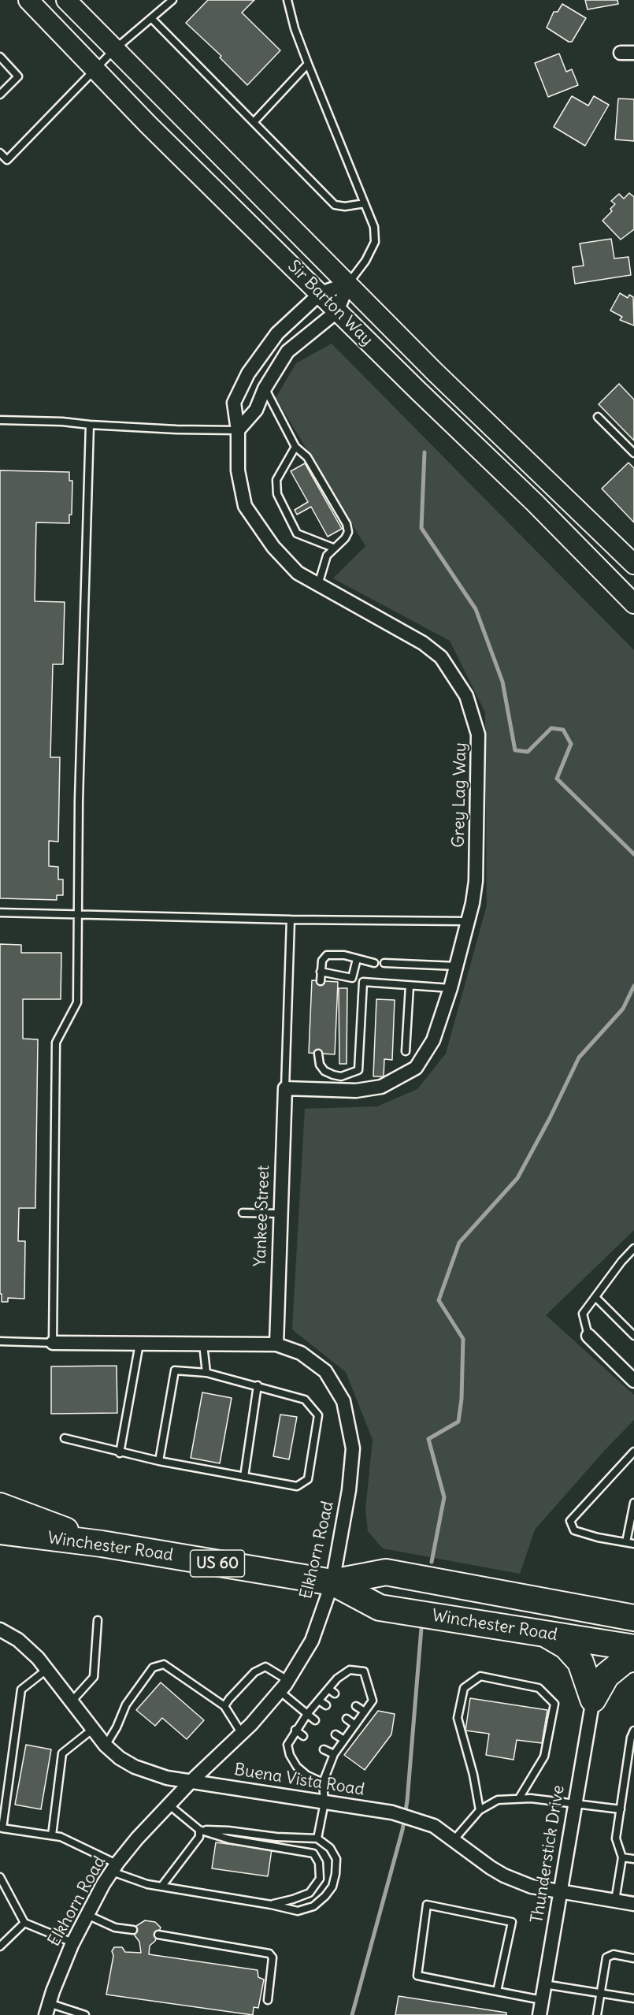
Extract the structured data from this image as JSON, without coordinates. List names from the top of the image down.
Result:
{
  "streets": {
    "highway": ["Winchester Road", "US 60"],
    "main road": ["Sir Barton Way"],
    "street": [
      "Grey Lag Way",
      "Yankee Street",
      "Elkhorn Road",
      "Buena Vista Road",
      "Thunderstick Drive"
    ]
  },
  "crossings": [
    ["Sir Barton Way", "Grey Lag Way"],
    ["Grey Lag Way", "Yankee Street"],
    ["Yankee Street", "Elkhorn Road"],
    ["Winchester Road", "Elkhorn Road"],
    ["Elkhorn Road", "Buena Vista Road"],
    ["Buena Vista Road", "Thunderstick Drive"]
  ]
}
